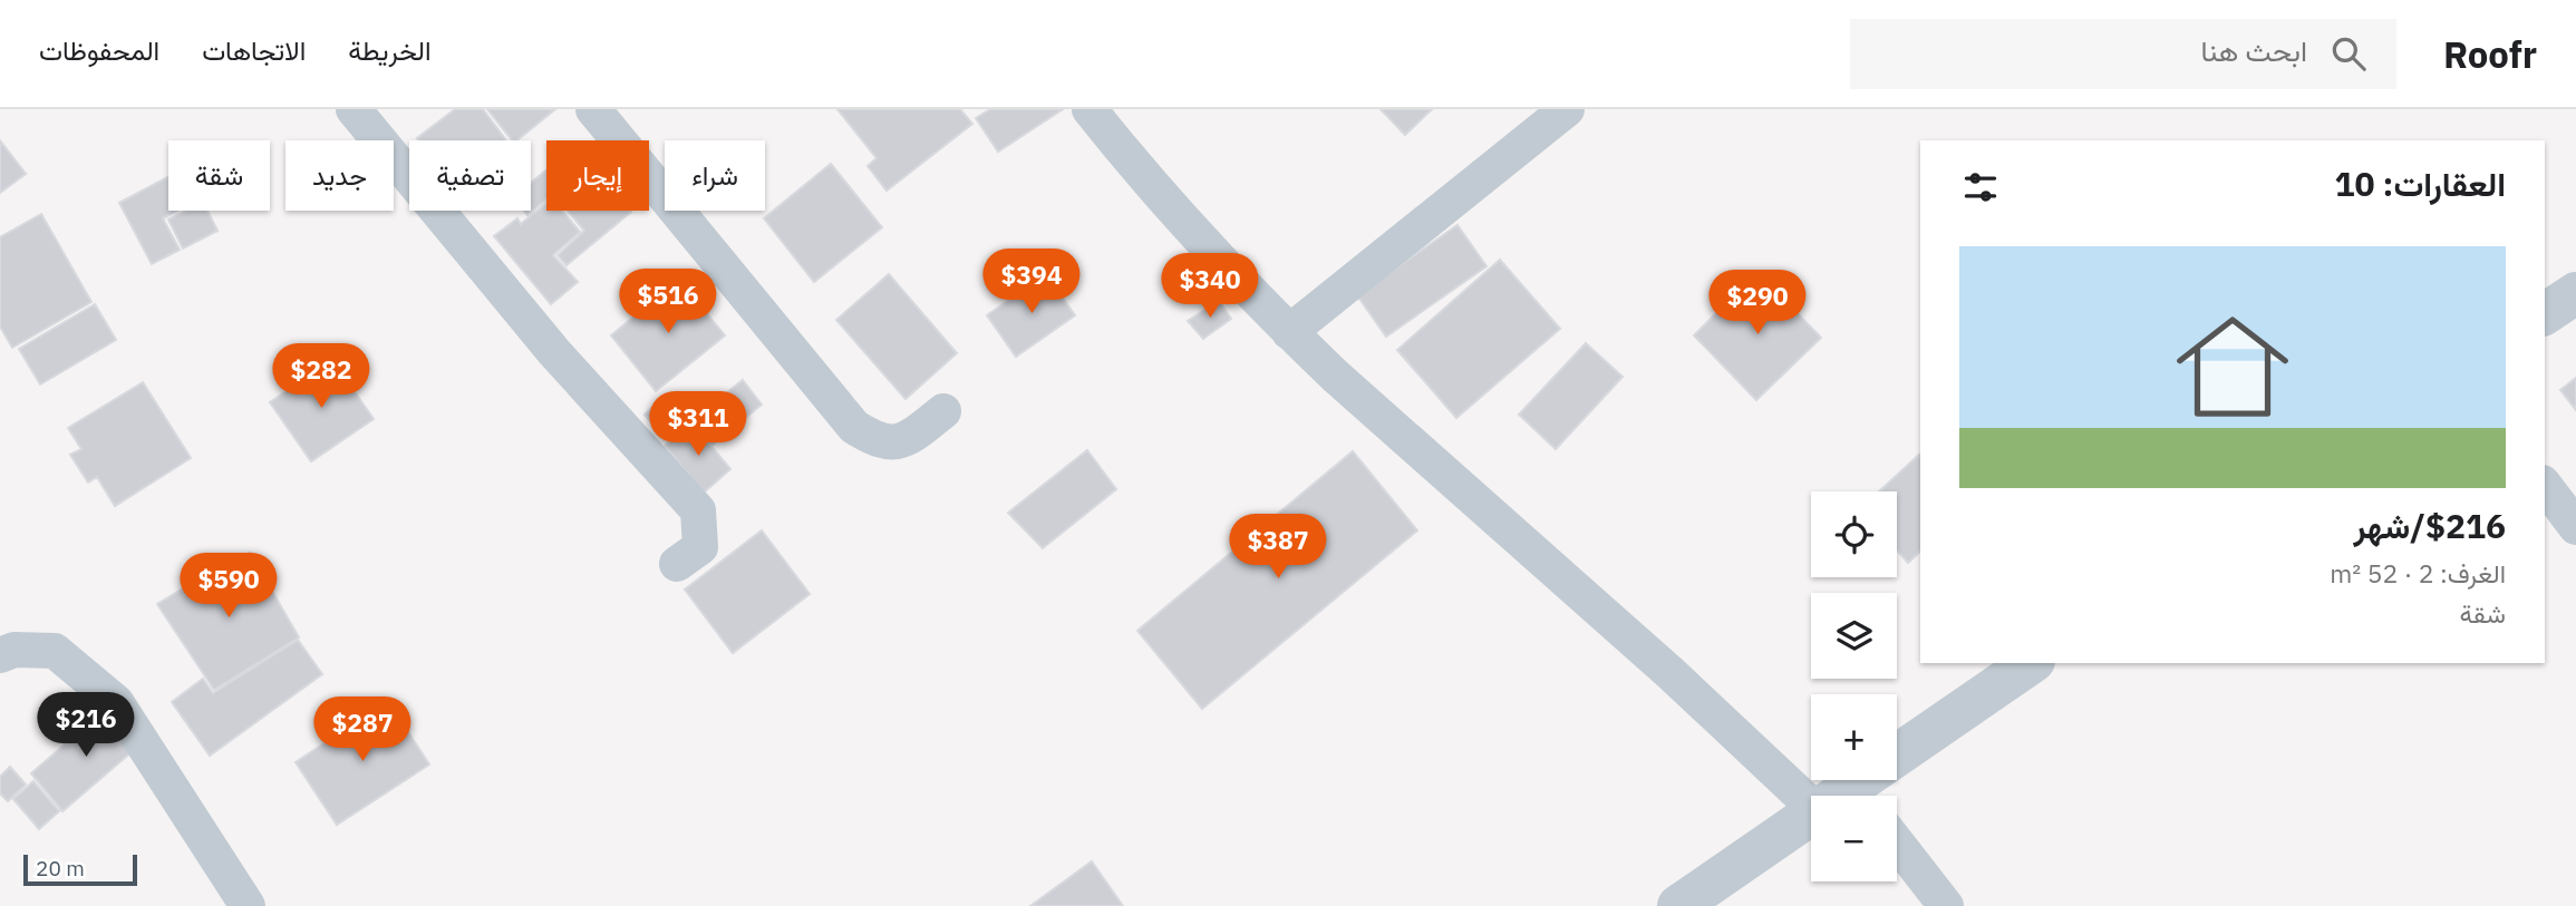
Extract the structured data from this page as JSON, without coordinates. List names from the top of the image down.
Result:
{
  "scale_bar": "20 m",
  "page": {
    "header": "Roofr",
    "search": "ابحث هنا",
    "nav": ["الخريطة", "الاتجاهات", "المحفوظات"],
    "chip": [
      "شراء",
      "إيجار",
      "تصفية",
      "جديد",
      "شقة"
    ],
    "heading": "العقارات: 10",
    "list": [
      {
        "name": "$216/شهر",
        "note": "الغرف: 2 · 52 m² · شقة"
      }
    ],
    "price": [
      "$394",
      "$340",
      "$516",
      "$290",
      "$282",
      "$311",
      "$387",
      "$590",
      "$216",
      "$287"
    ],
    "map_buttons": ["+", "−"],
    "scale": "20 m"
  }
}
